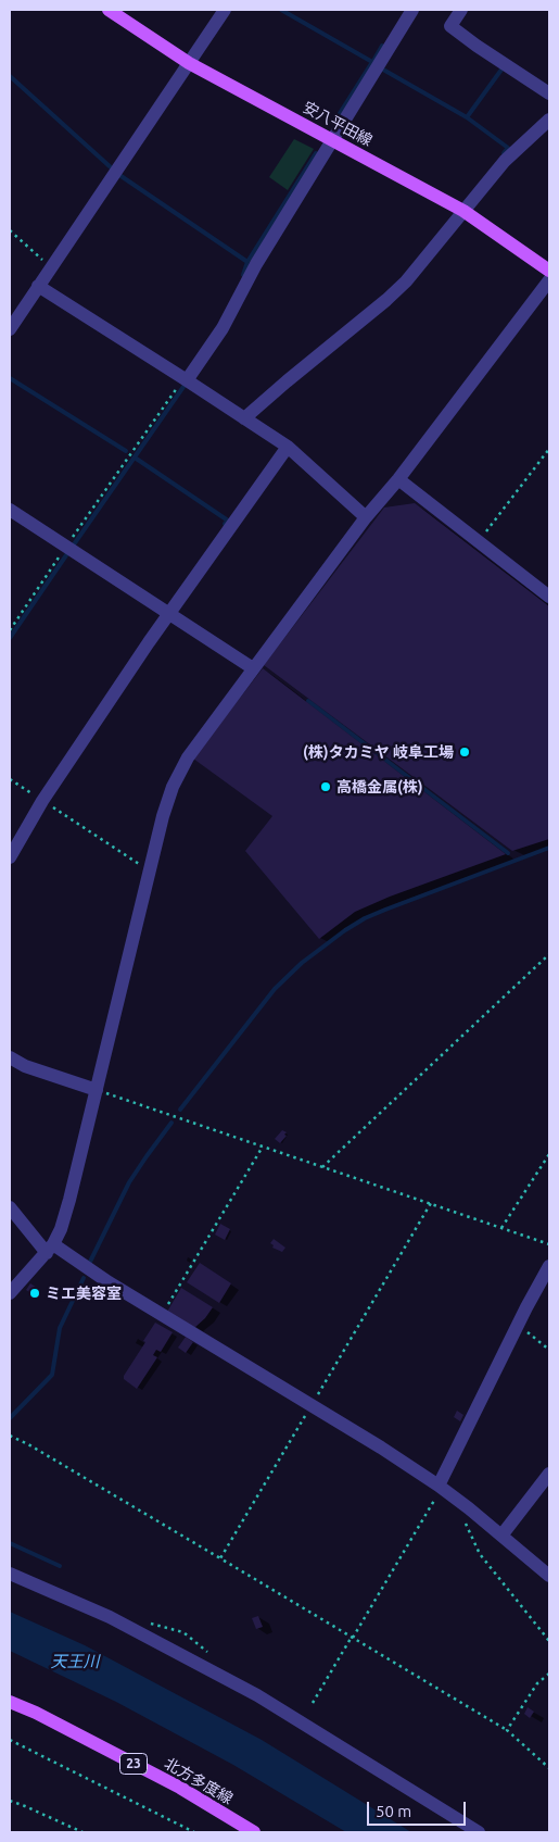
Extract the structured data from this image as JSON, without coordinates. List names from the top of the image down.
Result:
{
  "streets": {
    "main road": ["安八平田線", "23", "北方多度線"]
  },
  "water": ["天王川"],
  "places": ["(株)タカミヤ 岐阜工場", "高橋金属(株)", "ミエ美容室"],
  "scale_bar": "50 m"
}
